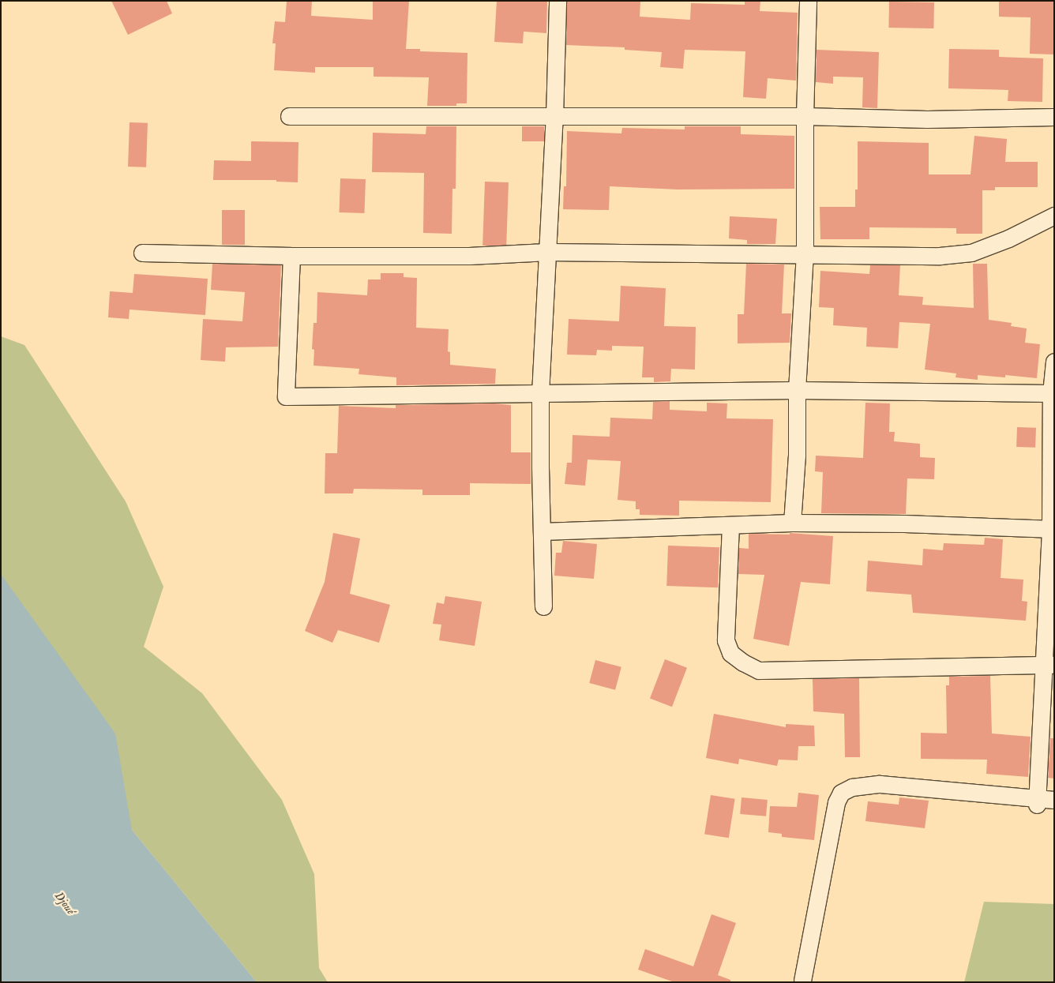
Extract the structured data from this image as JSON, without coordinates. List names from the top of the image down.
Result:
{
  "water": ["Djoué"]
}
